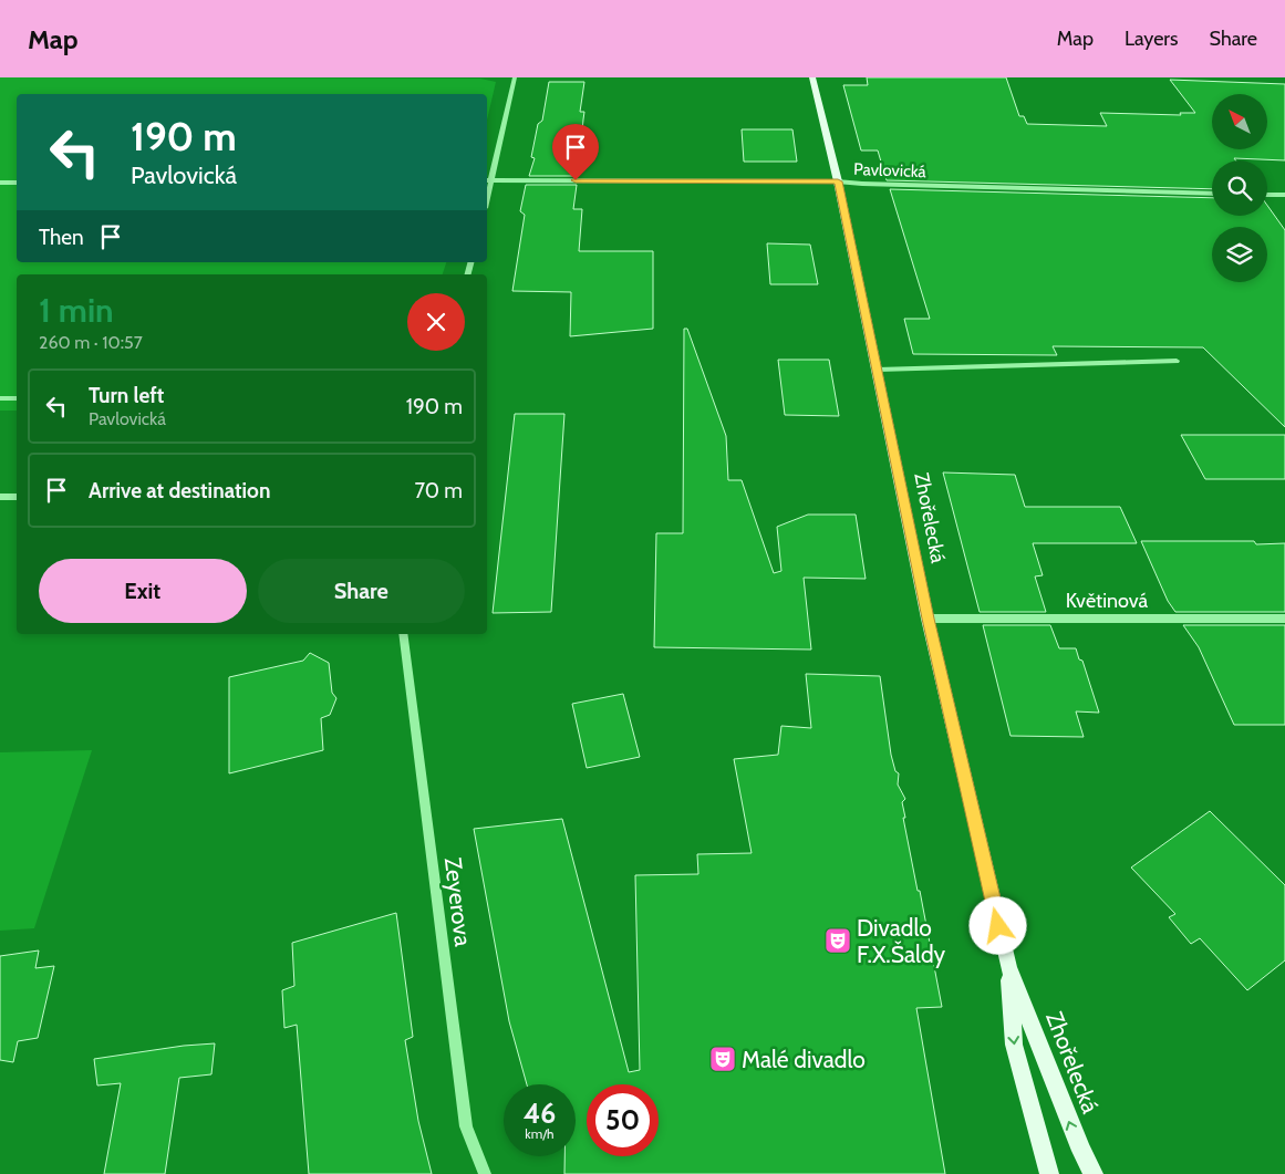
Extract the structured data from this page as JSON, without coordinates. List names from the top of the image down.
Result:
{
  "streets": {
    "main road": ["Zhořelecká"],
    "street": ["Pavlovická", "Květinová", "Zeyerova"]
  },
  "crossings": [
    ["Pavlovická", "Zhořelecká"],
    ["Zhořelecká", "Květinová"]
  ],
  "places": {
    "theatre": ["Divadlo F.X.Šaldy", "Malé divadlo"]
  },
  "north": "top left",
  "page": {
    "header": "Map",
    "nav": ["Map", "Layers", "Share"],
    "turn": ["190 m", "Pavlovická"],
    "then": "Then",
    "heading": ["1 min", "260 m · 10:57"],
    "list": [
      {
        "name": "Turn left",
        "note": "Pavlovická",
        "value": "190 m"
      },
      {
        "name": "Arrive at destination",
        "value": "70 m"
      }
    ],
    "buttons": ["Exit", "Share"],
    "speed": "46 km/h",
    "limit": "50"
  }
}
